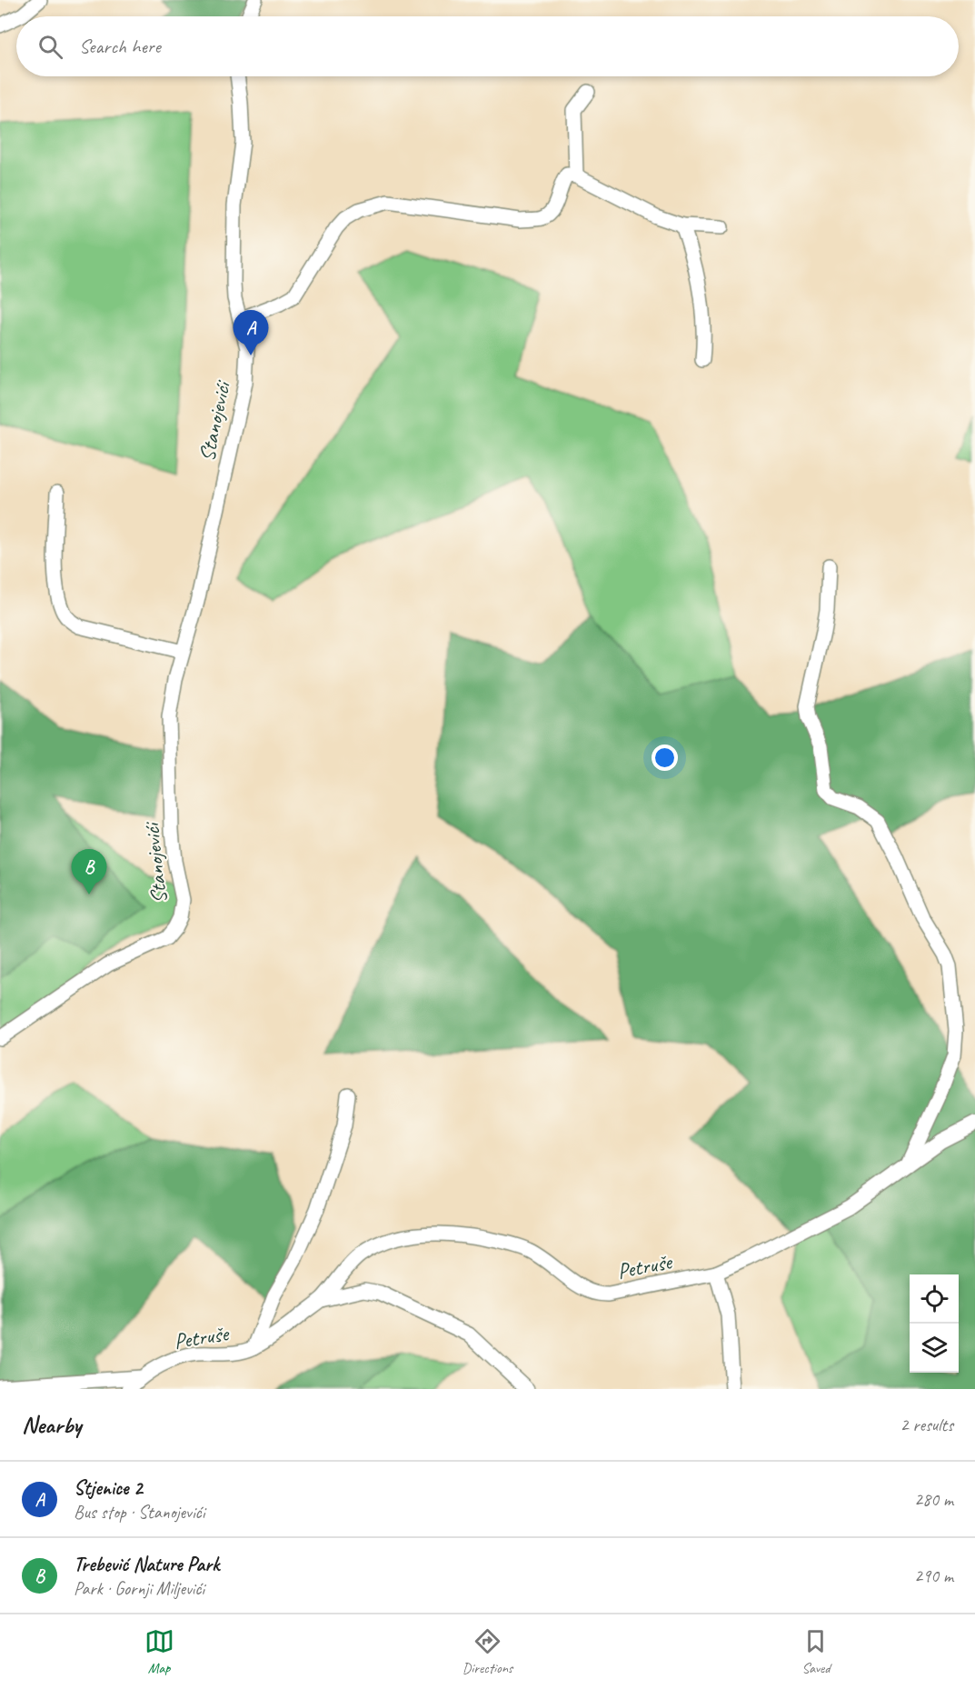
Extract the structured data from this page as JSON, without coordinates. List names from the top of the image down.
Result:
{
  "streets": {
    "street": ["Stanojevići", "Petruše"]
  },
  "page": {
    "search": "Search here",
    "pins": ["A", "B"],
    "heading": ["Nearby", "2 results"],
    "list": [
      {
        "mark": "A",
        "name": "Stjenice 2",
        "note": "Bus stop · Stanojevići",
        "value": "280 m"
      },
      {
        "mark": "B",
        "name": "Trebević Nature Park",
        "note": "Park · Gornji Miljevići",
        "value": "290 m"
      }
    ],
    "nav": ["Map", "Directions", "Saved"]
  }
}
